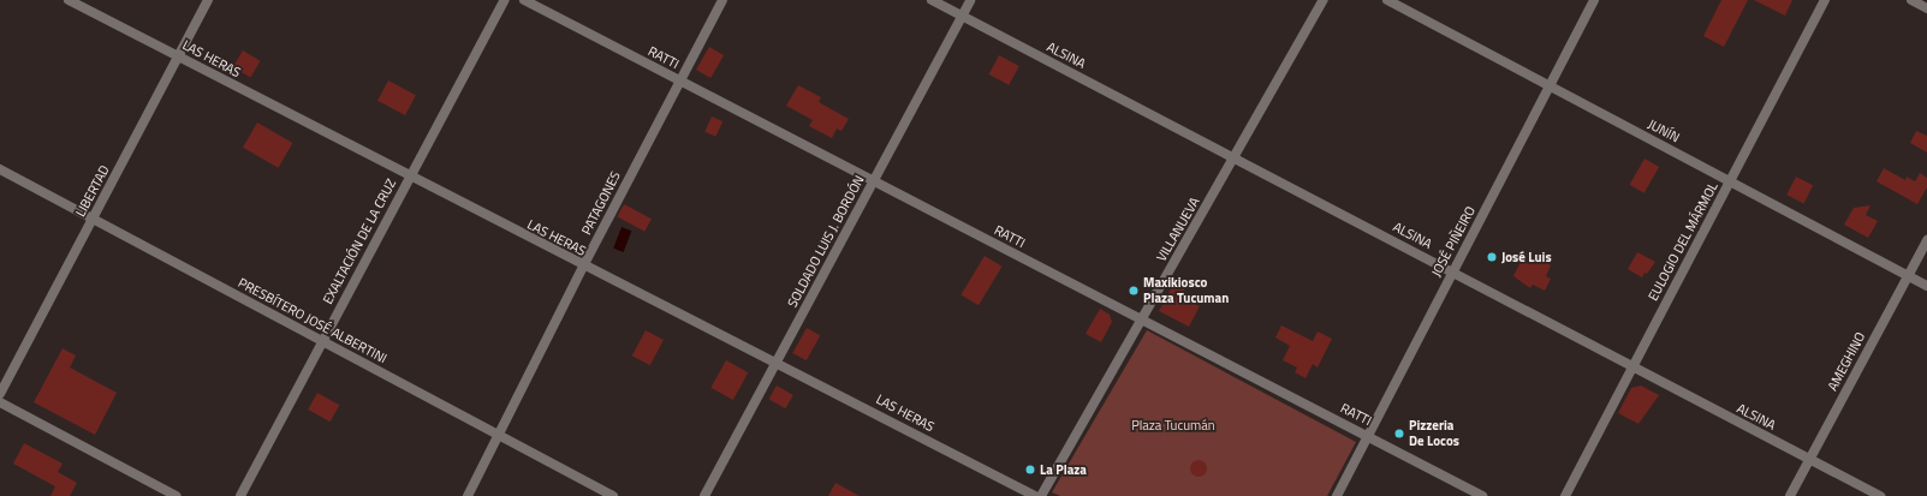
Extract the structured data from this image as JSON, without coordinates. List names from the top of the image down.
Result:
{
  "streets": {
    "street": [
      "ALSINA",
      "RATTI",
      "LAS HERAS",
      "JUNÍN",
      "LIBERTAD",
      "PATAGONES",
      "VILLANUEVA",
      "EXALTACIÓN DE LA CRUZ",
      "SOLDADO LUIS J. BORDÓN",
      "JOSÉ PIÑEIRO",
      "EULOGIO DEL MÁRMOL",
      "PRESBÍTERO JOSÉ ALBERTINI",
      "AMEGHINO"
    ]
  },
  "crossings": [
    ["ALSINA", "VILLANUEVA"],
    ["ALSINA", "SOLDADO LUIS J. BORDÓN"],
    ["ALSINA", "JOSÉ PIÑEIRO"],
    ["ALSINA", "EULOGIO DEL MÁRMOL"],
    ["ALSINA", "AMEGHINO"],
    ["RATTI", "PATAGONES"],
    ["RATTI", "VILLANUEVA"],
    ["RATTI", "SOLDADO LUIS J. BORDÓN"],
    ["RATTI", "JOSÉ PIÑEIRO"],
    ["LAS HERAS", "LIBERTAD"],
    ["LAS HERAS", "PATAGONES"],
    ["LAS HERAS", "EXALTACIÓN DE LA CRUZ"],
    ["LAS HERAS", "SOLDADO LUIS J. BORDÓN"],
    ["JUNÍN", "JOSÉ PIÑEIRO"],
    ["JUNÍN", "EULOGIO DEL MÁRMOL"],
    ["JUNÍN", "AMEGHINO"],
    ["LIBERTAD", "PRESBÍTERO JOSÉ ALBERTINI"],
    ["PATAGONES", "PRESBÍTERO JOSÉ ALBERTINI"],
    ["EXALTACIÓN DE LA CRUZ", "PRESBÍTERO JOSÉ ALBERTINI"]
  ],
  "parks": ["Plaza Tucumán"],
  "places": [
    "José Luis",
    "Maxikiosco Plaza Tucuman",
    "Pizzeria De Locos",
    "La Plaza"
  ]
}
